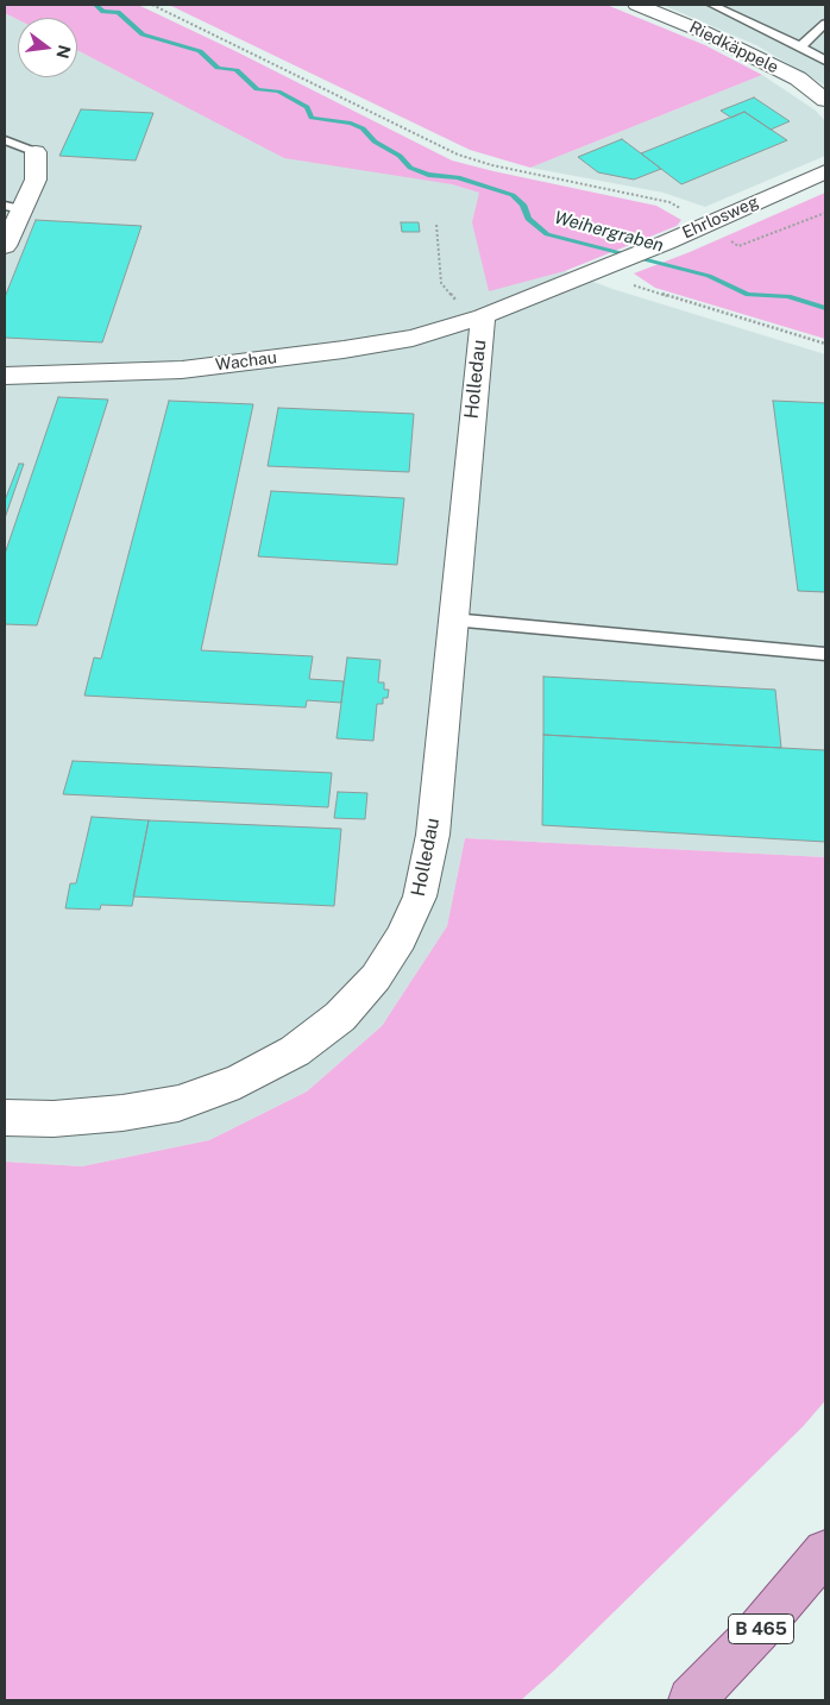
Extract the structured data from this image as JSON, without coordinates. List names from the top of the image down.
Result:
{
  "streets": {
    "main road": ["B 465"],
    "street": [
      "Riedkäppele",
      "Ehrlosweg",
      "Wachau",
      "Holledau"
    ]
  },
  "crossings": [
    ["Ehrlosweg", "Wachau"],
    ["Ehrlosweg", "Holledau"],
    ["Wachau", "Holledau"]
  ],
  "water": ["Weihergraben"],
  "north": "right"
}
